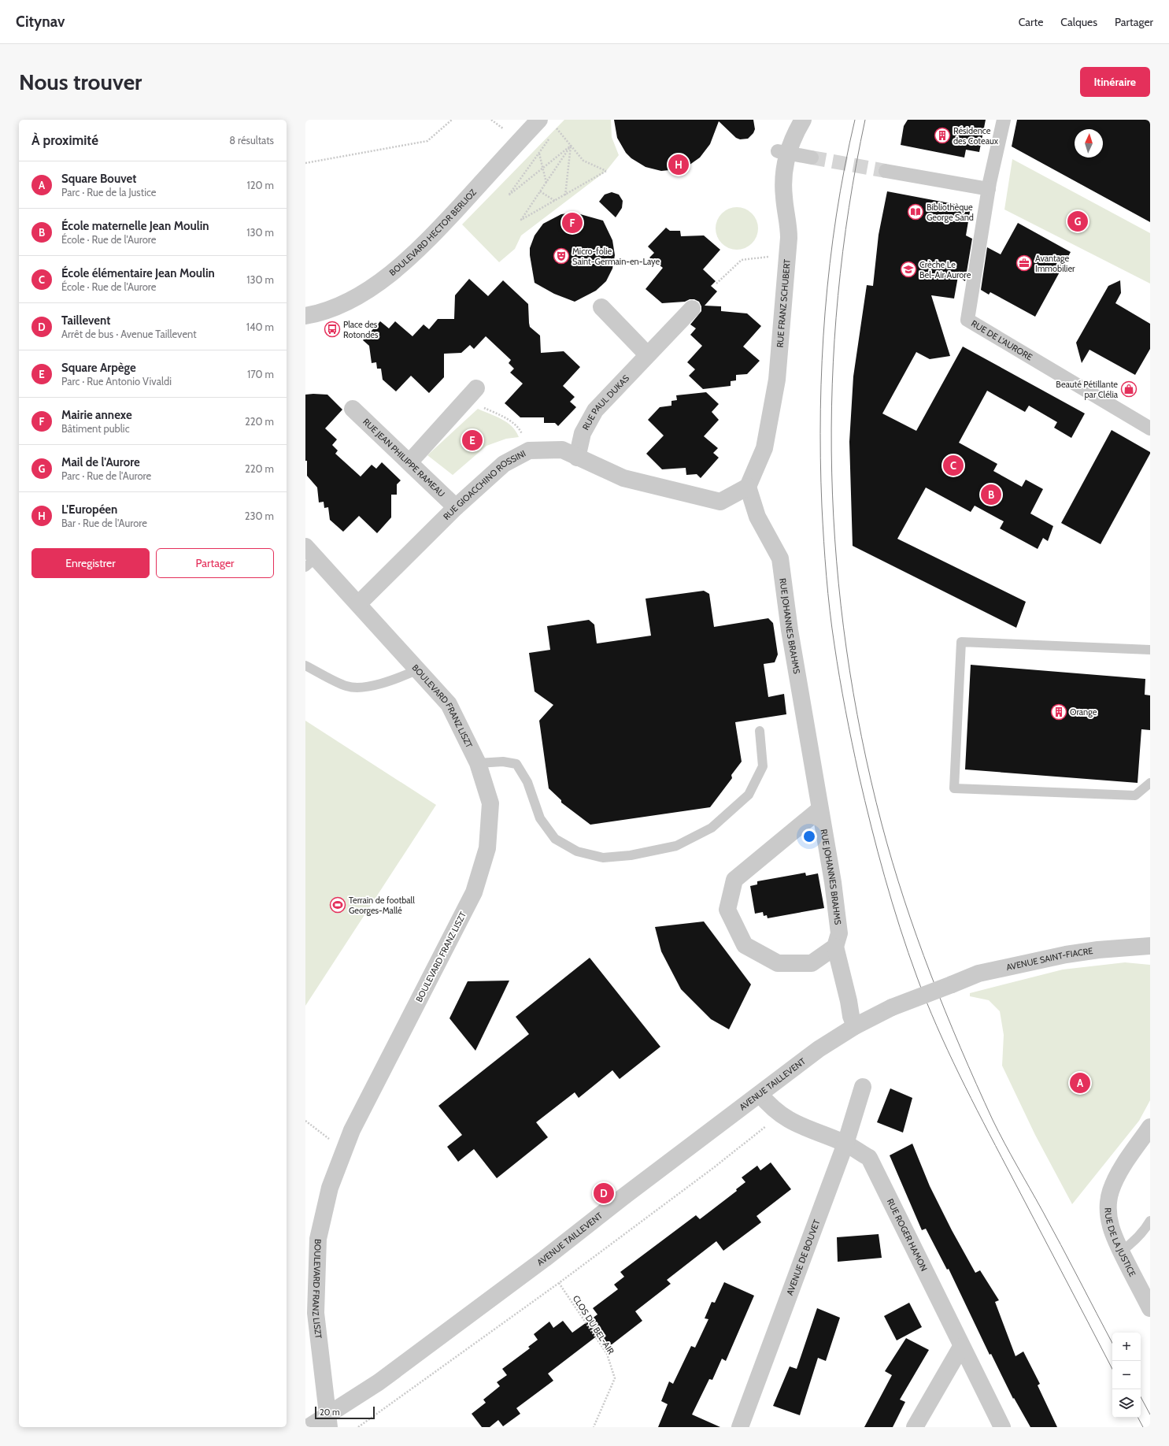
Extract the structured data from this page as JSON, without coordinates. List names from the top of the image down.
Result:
{
  "streets": {
    "street": [
      "BOULEVARD HECTOR BERLIOZ",
      "RUE FRANZ SCHUBERT",
      "RUE DE L'AURORE",
      "RUE PAUL DUKAS",
      "RUE JEAN PHILIPPE RAMEAU",
      "RUE GIOACCHINO ROSSINI",
      "RUE JOHANNES BRAHMS",
      "BOULEVARD FRANZ LISZT",
      "AVENUE SAINT-FIACRE",
      "AVENUE TAILLEVENT",
      "RUE ROGER HAMON",
      "RUE DE LA JUSTICE",
      "AVENUE DE BOUVET"
    ],
    "path": ["CLOS DU BEL-AIR"]
  },
  "crossings": [
    ["RUE FRANZ SCHUBERT", "RUE GIOACCHINO ROSSINI"],
    ["RUE FRANZ SCHUBERT", "RUE JOHANNES BRAHMS"],
    ["RUE PAUL DUKAS", "RUE GIOACCHINO ROSSINI"],
    ["RUE JEAN PHILIPPE RAMEAU", "RUE GIOACCHINO ROSSINI"],
    ["RUE GIOACCHINO ROSSINI", "RUE JOHANNES BRAHMS"],
    ["RUE GIOACCHINO ROSSINI", "BOULEVARD FRANZ LISZT"],
    ["BOULEVARD FRANZ LISZT", "AVENUE TAILLEVENT"],
    ["AVENUE SAINT-FIACRE", "AVENUE TAILLEVENT"],
    ["AVENUE TAILLEVENT", "RUE ROGER HAMON"],
    ["RUE ROGER HAMON", "AVENUE DE BOUVET"]
  ],
  "places": {
    "building": ["Résidence des Coteaux", "Orange"],
    "library": ["Bibliothèque George Sand"],
    "theatre": ["Micro-folie Saint-Germain-en-Laye"],
    "office": ["Avantage Immobilier"],
    "school or university": ["Crèche Le Bel-Air Aurore"],
    "bus stop": ["Place des Rotondes"],
    "shop": ["Beauté Pétillante par Clélia"],
    "sports": ["Terrain de football Georges-Mallé"]
  },
  "scale_bar": "20 m",
  "north": "top",
  "page": {
    "header": "Citynav",
    "nav": ["Carte", "Calques", "Partager"],
    "buttons": [
      "Itinéraire",
      ["Enregistrer", "Partager"]
    ],
    "title": "Nous trouver",
    "heading": ["À proximité", "8 résultats"],
    "pins": [
      "H",
      "G",
      "F",
      "E",
      "C",
      "B",
      "A",
      "D"
    ],
    "list": [
      {
        "mark": "A",
        "name": "Square Bouvet",
        "note": "Parc · Rue de la Justice",
        "value": "120 m"
      },
      {
        "mark": "B",
        "name": "École maternelle Jean Moulin",
        "note": "École · Rue de l'Aurore",
        "value": "130 m"
      },
      {
        "mark": "C",
        "name": "École élémentaire Jean Moulin",
        "note": "École · Rue de l'Aurore",
        "value": "130 m"
      },
      {
        "mark": "D",
        "name": "Taillevent",
        "note": "Arrêt de bus · Avenue Taillevent",
        "value": "140 m"
      },
      {
        "mark": "E",
        "name": "Square Arpège",
        "note": "Parc · Rue Antonio Vivaldi",
        "value": "170 m"
      },
      {
        "mark": "F",
        "name": "Mairie annexe",
        "note": "Bâtiment public",
        "value": "220 m"
      },
      {
        "mark": "G",
        "name": "Mail de l'Aurore",
        "note": "Parc · Rue de l'Aurore",
        "value": "220 m"
      },
      {
        "mark": "H",
        "name": "L'Européen",
        "note": "Bar · Rue de l'Aurore",
        "value": "230 m"
      }
    ],
    "map_buttons": ["+", "−"],
    "scale": "20 m"
  }
}
